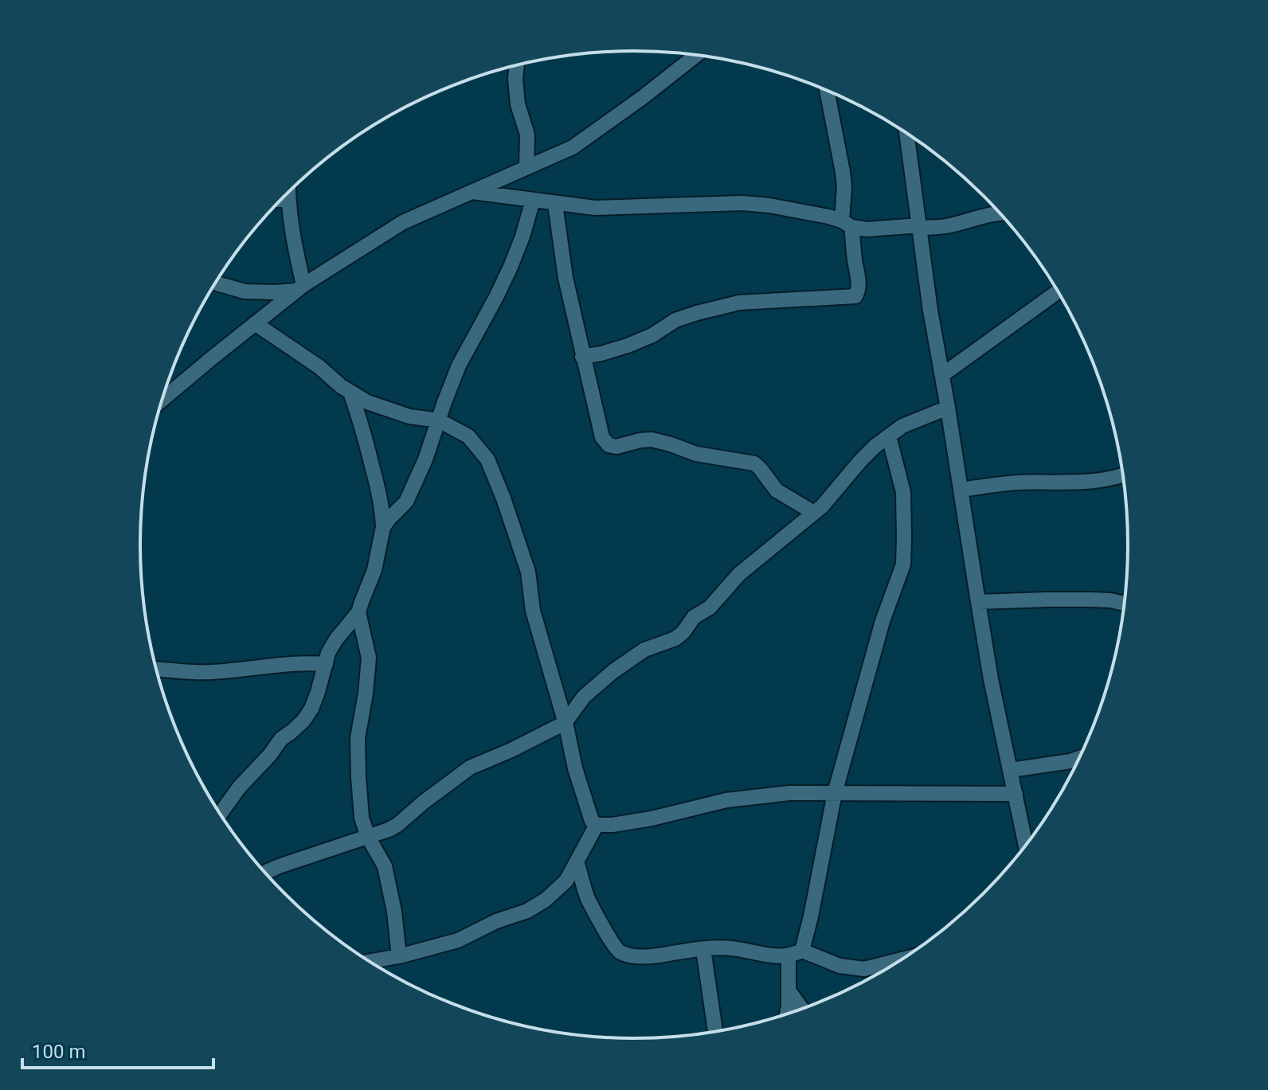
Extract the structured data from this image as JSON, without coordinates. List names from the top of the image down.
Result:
{
  "scale_bar": "100 m"
}
